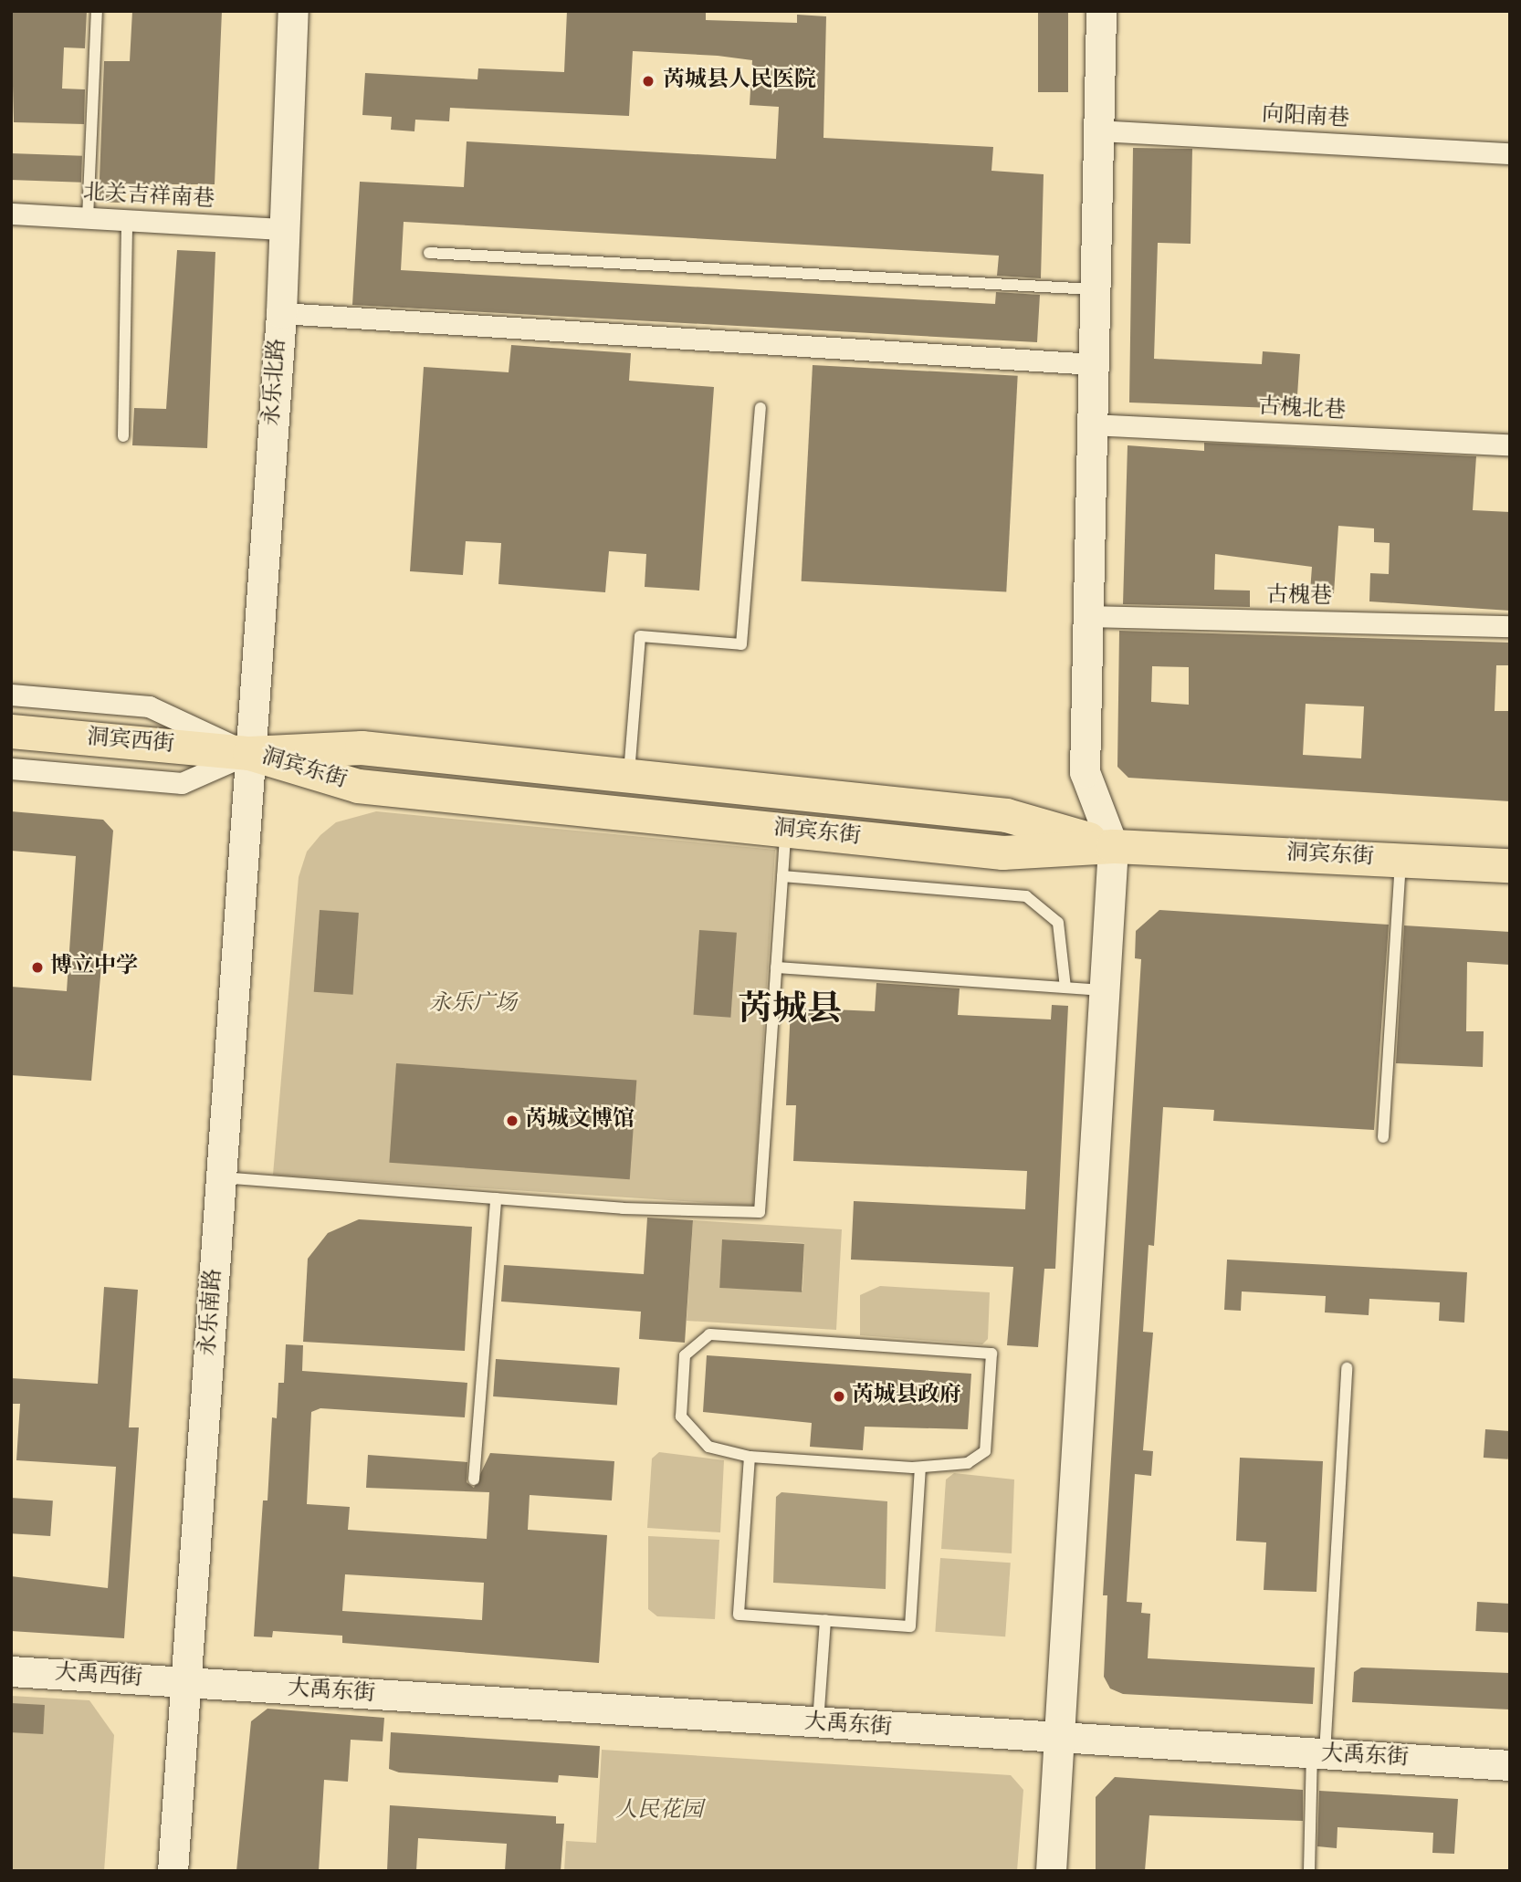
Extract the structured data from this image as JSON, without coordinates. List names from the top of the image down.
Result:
{
  "streets": {
    "main road": ["洞宾西街", "洞宾东街"],
    "street": [
      "向阳南巷",
      "北关吉祥南巷",
      "永乐北路",
      "古槐北巷",
      "古槐巷",
      "永乐南路",
      "大禹西街",
      "大禹东街"
    ]
  },
  "crossings": [
    ["北关吉祥南巷", "永乐北路"],
    ["永乐北路", "洞宾西街"],
    ["永乐北路", "洞宾东街"],
    ["永乐北路", "永乐南路"],
    ["洞宾西街", "洞宾东街"],
    ["洞宾西街", "永乐南路"],
    ["洞宾东街", "永乐南路"],
    ["永乐南路", "大禹西街"],
    ["永乐南路", "大禹东街"],
    ["大禹西街", "大禹东街"]
  ],
  "districts": ["芮城县"],
  "parks": ["永乐广场", "人民花园"],
  "places": [
    "芮城县人民医院",
    "博立中学",
    "芮城文博馆",
    "芮城县政府"
  ]
}
